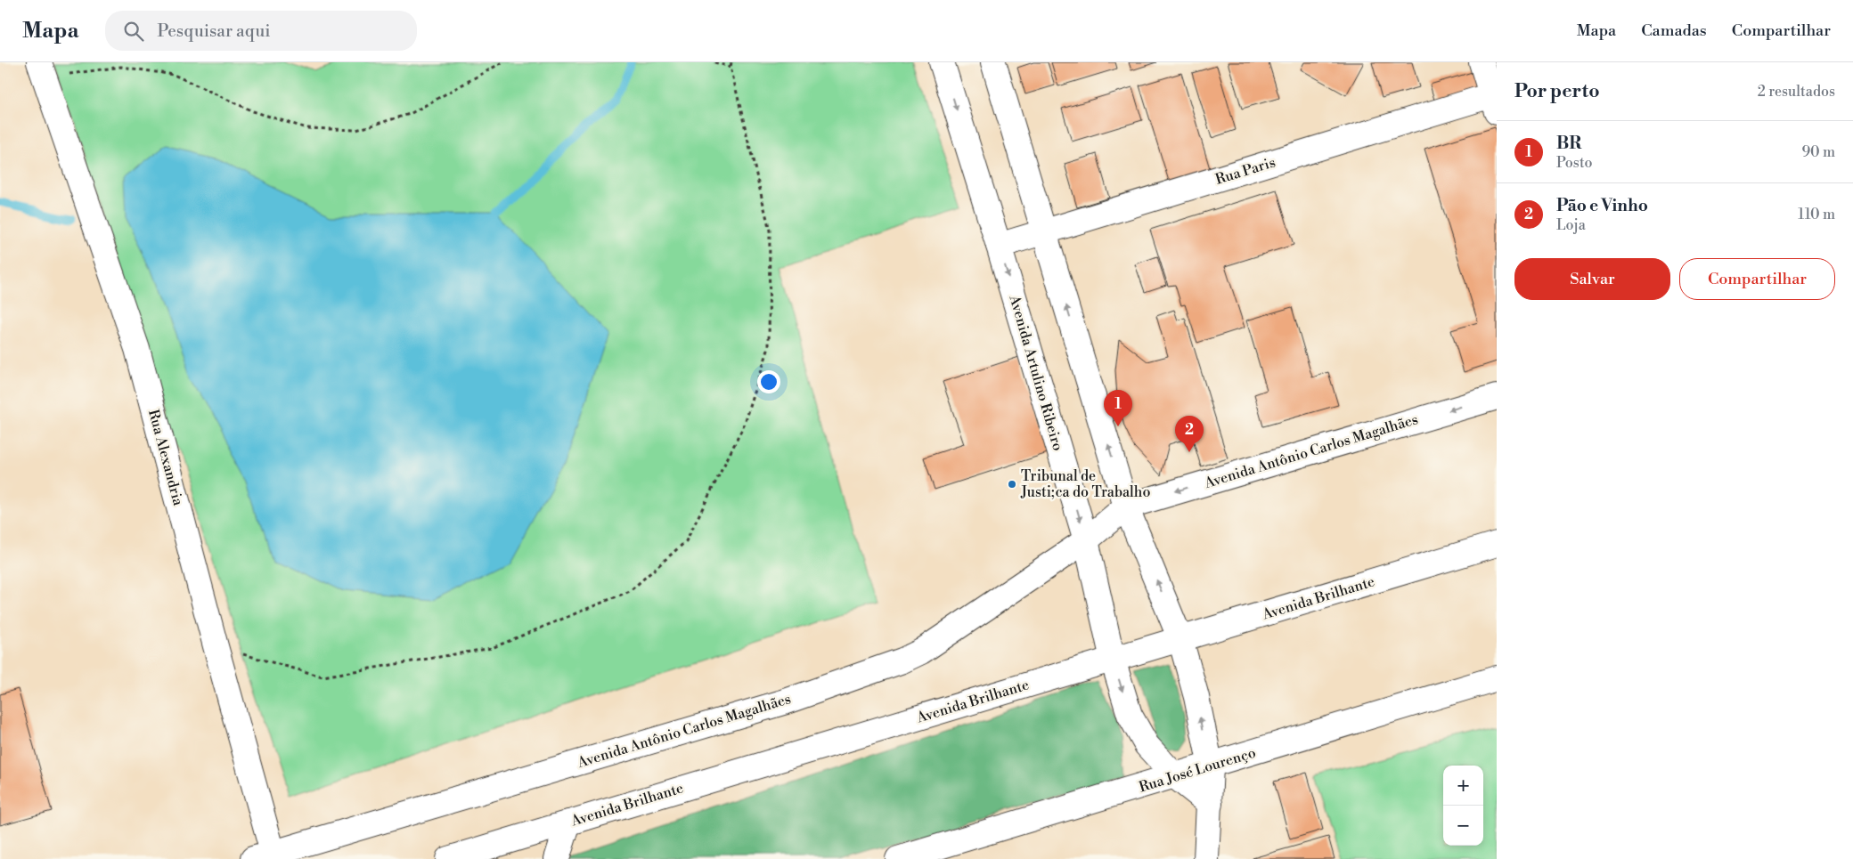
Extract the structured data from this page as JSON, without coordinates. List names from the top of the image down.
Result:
{
  "streets": {
    "street": [
      "Rua Paris",
      "Avenida Artulino Ribeiro",
      "Avenida Antônio Carlos Magalhães",
      "Rua Alexandria",
      "Avenida Brilhante",
      "Rua José Lourenço"
    ]
  },
  "crossings": [
    ["Rua Paris", "Avenida Artulino Ribeiro"],
    ["Avenida Artulino Ribeiro", "Avenida Antônio Carlos Magalhães"],
    ["Avenida Artulino Ribeiro", "Avenida Brilhante"],
    ["Avenida Artulino Ribeiro", "Rua José Lourenço"],
    ["Avenida Antônio Carlos Magalhães", "Rua Alexandria"]
  ],
  "places": ["Tribunal de Justi;ca do Trabalho"],
  "page": {
    "header": "Mapa",
    "search": "Pesquisar aqui",
    "nav": ["Mapa", "Camadas", "Compartilhar"],
    "heading": ["Por perto", "2 resultados"],
    "list": [
      {
        "mark": "1",
        "name": "BR",
        "note": "Posto",
        "value": "90 m"
      },
      {
        "mark": "2",
        "name": "Pão e Vinho",
        "note": "Loja",
        "value": "110 m"
      }
    ],
    "buttons": ["Salvar", "Compartilhar"],
    "pins": ["1", "2"],
    "map_buttons": ["+", "−"]
  }
}
